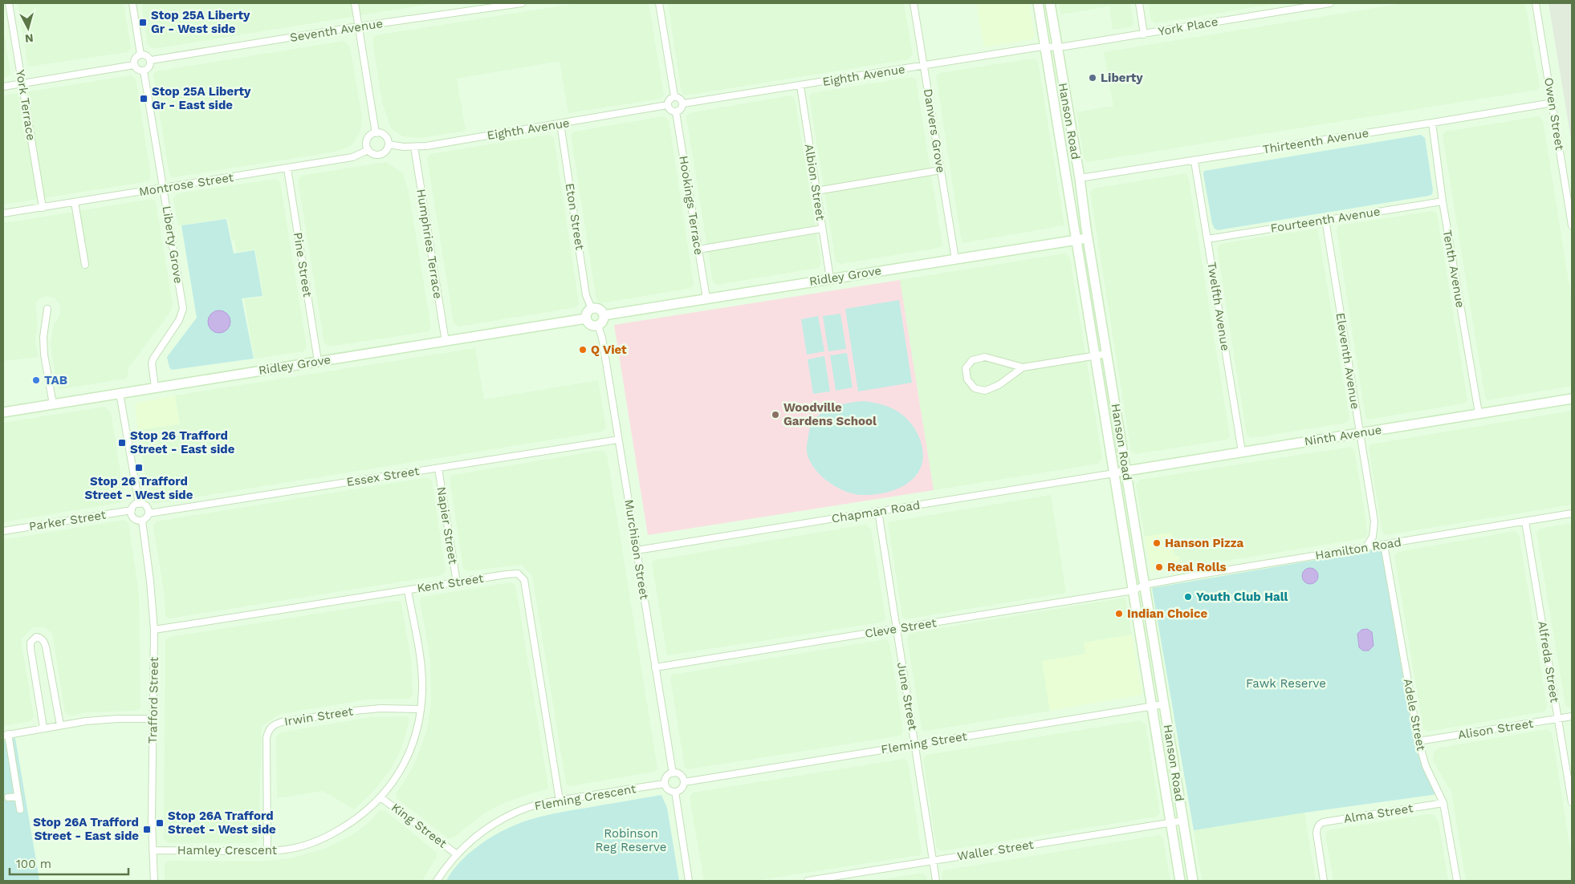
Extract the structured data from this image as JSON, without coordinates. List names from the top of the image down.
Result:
{
  "streets": {
    "main road": ["Hanson Road", "Ridley Grove", "Ninth Avenue"],
    "street": [
      "York Place",
      "Seventh Avenue",
      "Eighth Avenue",
      "York Terrace",
      "Owen Street",
      "Danvers Grove",
      "Thirteenth Avenue",
      "Albion Street",
      "Montrose Street",
      "Hookings Terrace",
      "Eton Street",
      "Fourteenth Avenue",
      "Humphries Terrace",
      "Liberty Grove",
      "Pine Street",
      "Tenth Avenue",
      "Twelfth Avenue",
      "Eleventh Avenue",
      "Essex Street",
      "Chapman Road",
      "Parker Street",
      "Napier Street",
      "Hamilton Road",
      "Murchison Street",
      "Kent Street",
      "Cleve Street",
      "Alfreda Street",
      "June Street",
      "Trafford Street",
      "Adele Street",
      "Irwin Street",
      "Alison Street",
      "Fleming Street",
      "Fleming Crescent",
      "Alma Street",
      "King Street",
      "Hamley Crescent",
      "Waller Street"
    ]
  },
  "crossings": [
    ["York Place", "Eighth Avenue"],
    ["York Place", "Hanson Road"],
    ["Seventh Avenue", "Liberty Grove"],
    ["Eighth Avenue", "Hanson Road"],
    ["Eighth Avenue", "Danvers Grove"],
    ["Eighth Avenue", "Albion Street"],
    ["Eighth Avenue", "Montrose Street"],
    ["Eighth Avenue", "Hookings Terrace"],
    ["Eighth Avenue", "Eton Street"],
    ["Eighth Avenue", "Humphries Terrace"],
    ["York Terrace", "Montrose Street"],
    ["Owen Street", "Thirteenth Avenue"],
    ["Hanson Road", "Thirteenth Avenue"],
    ["Hanson Road", "Ridley Grove"],
    ["Hanson Road", "Ninth Avenue"],
    ["Hanson Road", "Chapman Road"],
    ["Hanson Road", "Hamilton Road"],
    ["Hanson Road", "Cleve Street"],
    ["Hanson Road", "Fleming Street"],
    ["Hanson Road", "Waller Street"],
    ["Danvers Grove", "Ridley Grove"],
    ["Thirteenth Avenue", "Tenth Avenue"],
    ["Thirteenth Avenue", "Twelfth Avenue"],
    ["Albion Street", "Ridley Grove"],
    ["Montrose Street", "Liberty Grove"],
    ["Montrose Street", "Pine Street"],
    ["Hookings Terrace", "Ridley Grove"],
    ["Eton Street", "Ridley Grove"],
    ["Eton Street", "Murchison Street"],
    ["Fourteenth Avenue", "Tenth Avenue"],
    ["Fourteenth Avenue", "Twelfth Avenue"],
    ["Fourteenth Avenue", "Eleventh Avenue"],
    ["Humphries Terrace", "Ridley Grove"],
    ["Liberty Grove", "Ridley Grove"],
    ["Pine Street", "Ridley Grove"],
    ["Tenth Avenue", "Ninth Avenue"],
    ["Ridley Grove", "Murchison Street"],
    ["Twelfth Avenue", "Ninth Avenue"],
    ["Eleventh Avenue", "Ninth Avenue"],
    ["Eleventh Avenue", "Hamilton Road"],
    ["Ninth Avenue", "Chapman Road"],
    ["Essex Street", "Parker Street"],
    ["Essex Street", "Napier Street"],
    ["Essex Street", "Murchison Street"],
    ["Essex Street", "Trafford Street"],
    ["Chapman Road", "Murchison Street"],
    ["Chapman Road", "June Street"],
    ["Parker Street", "Trafford Street"],
    ["Napier Street", "Kent Street"],
    ["Hamilton Road", "Cleve Street"],
    ["Hamilton Road", "Alfreda Street"],
    ["Hamilton Road", "Adele Street"],
    ["Murchison Street", "Cleve Street"],
    ["Murchison Street", "Fleming Street"],
    ["Murchison Street", "Fleming Crescent"],
    ["Kent Street", "Trafford Street"],
    ["Kent Street", "Fleming Crescent"],
    ["Kent Street", "Hamley Crescent"],
    ["Cleve Street", "June Street"],
    ["Alfreda Street", "Alison Street"],
    ["June Street", "Fleming Street"],
    ["June Street", "Waller Street"],
    ["Trafford Street", "Hamley Crescent"],
    ["Adele Street", "Alison Street"],
    ["Adele Street", "Alma Street"],
    ["Irwin Street", "Hamley Crescent"],
    ["Fleming Street", "Fleming Crescent"],
    ["Fleming Crescent", "King Street"],
    ["King Street", "Hamley Crescent"]
  ],
  "parks": ["Fawk Reserve", "Robinson Reg Reserve"],
  "places": {
    "transit": [
      "Stop 25A Liberty Gr - West side",
      "Stop 25A Liberty Gr - East side",
      "Stop 26 Trafford Street - East side",
      "Stop 26 Trafford Street - West side",
      "Stop 26A Trafford Street - West side",
      "Stop 26A Trafford Street - East side"
    ],
    "other": [
      "Liberty",
      "Q Viet",
      "TAB",
      "Woodville Gardens School",
      "Hanson Pizza",
      "Real Rolls",
      "Youth Club Hall",
      "Indian Choice"
    ]
  },
  "scale_bar": "100 m",
  "north": "bottom"
}
